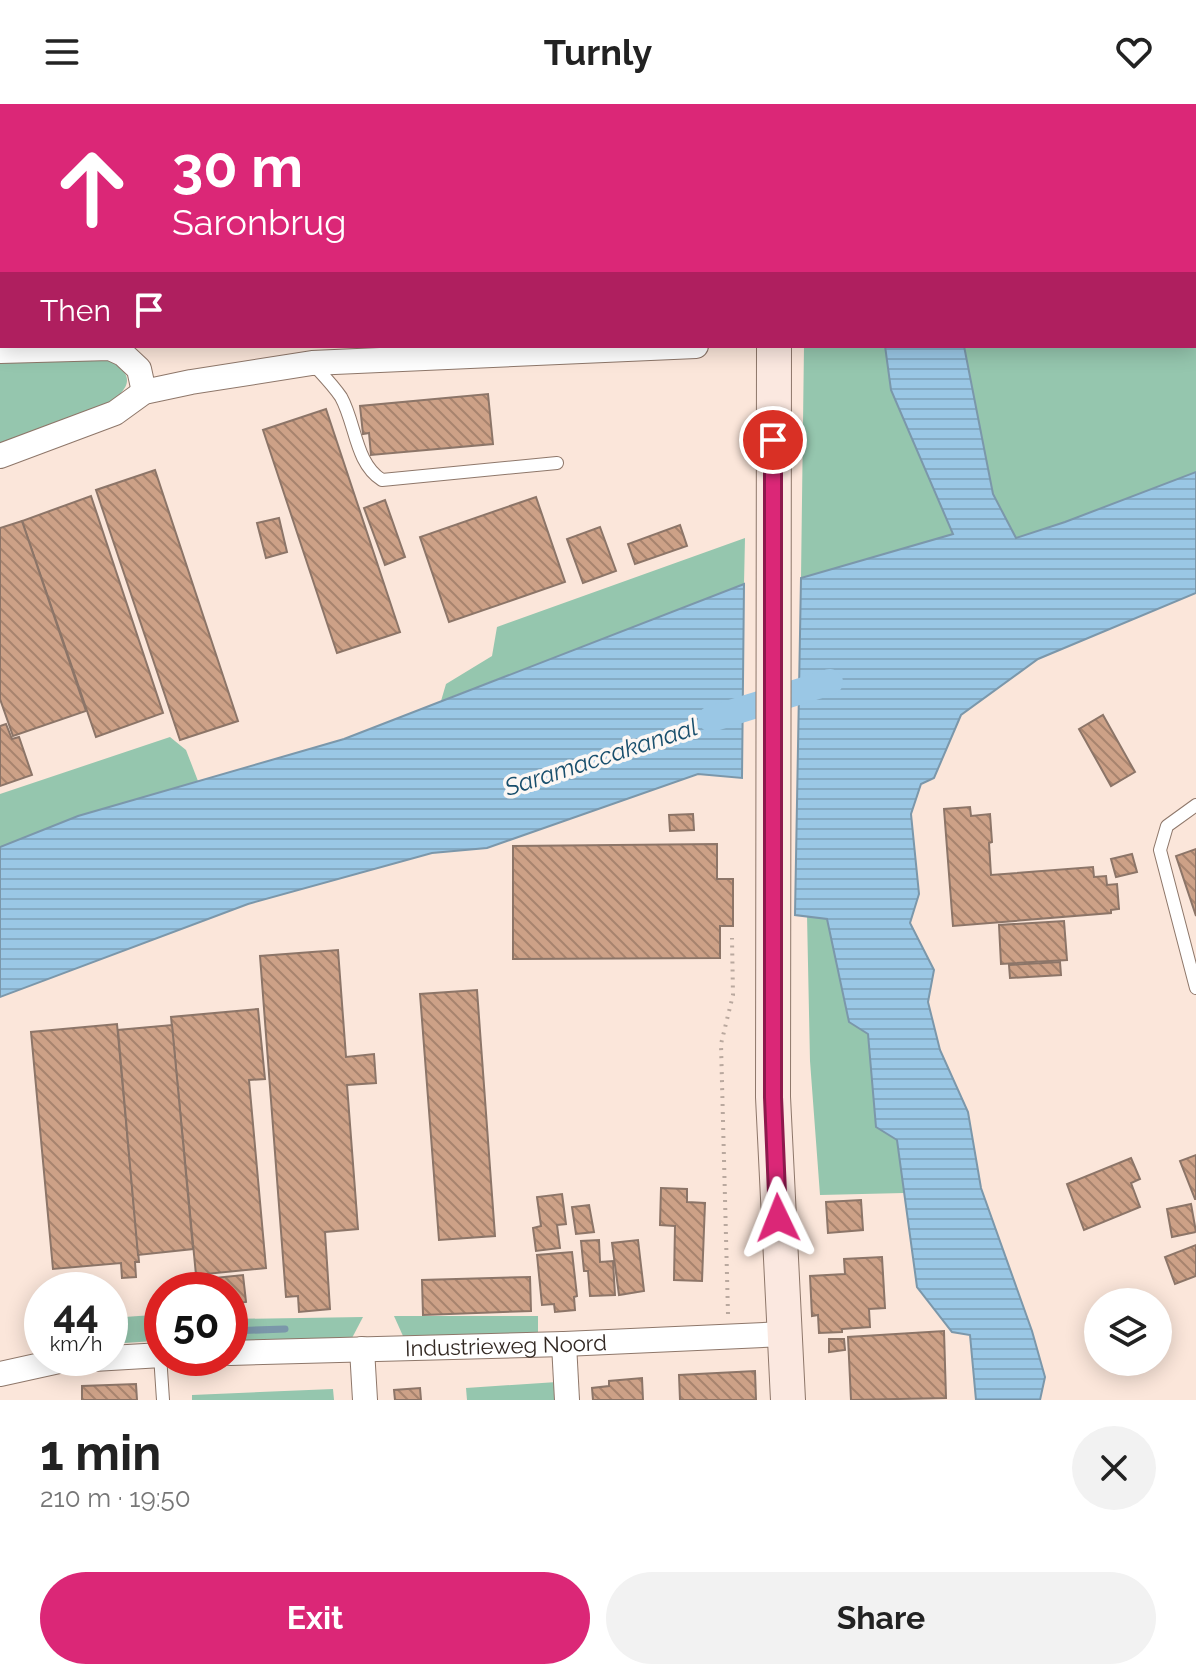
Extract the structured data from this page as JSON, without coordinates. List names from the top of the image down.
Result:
{
  "streets": {
    "street": ["Industrieweg Noord"]
  },
  "water": ["Saramaccakanaal"],
  "page": {
    "header": "Turnly",
    "turn": ["30 m", "Saronbrug"],
    "then": "Then",
    "speed": "44 km/h",
    "limit": "50",
    "heading": ["1 min", "210 m · 19:50"],
    "buttons": ["Exit", "Share"]
  }
}
